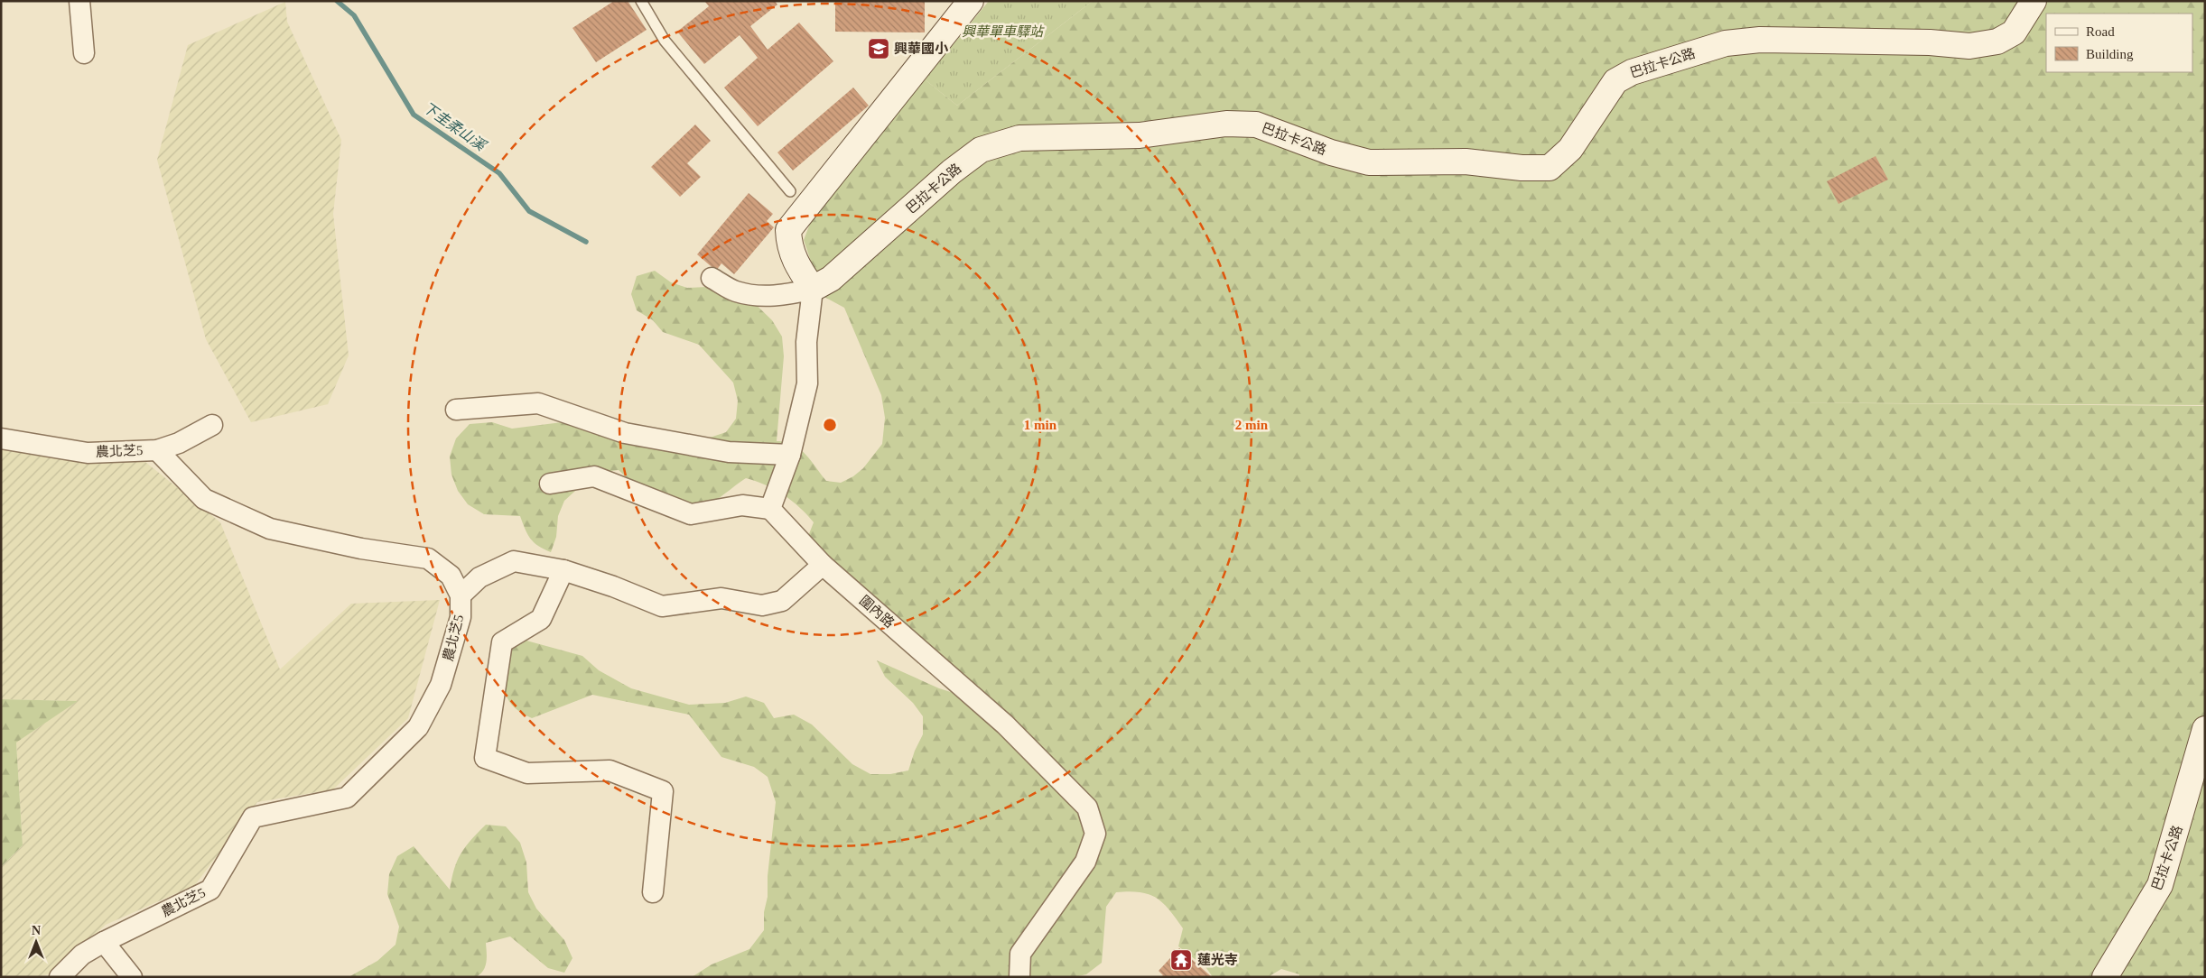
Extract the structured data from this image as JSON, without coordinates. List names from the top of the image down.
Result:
{
  "streets": {
    "main road": ["巴拉卡公路"],
    "street": ["農北芝5", "圍內路"]
  },
  "water": ["下圭柔山溪"],
  "parks": ["興華單車驛站"],
  "places": {
    "school or university": ["興華國小"],
    "temple": ["蓮光寺"]
  },
  "legend": ["Road", "Building"],
  "north": "top",
  "rings": ["1 min", "2 min"]
}
